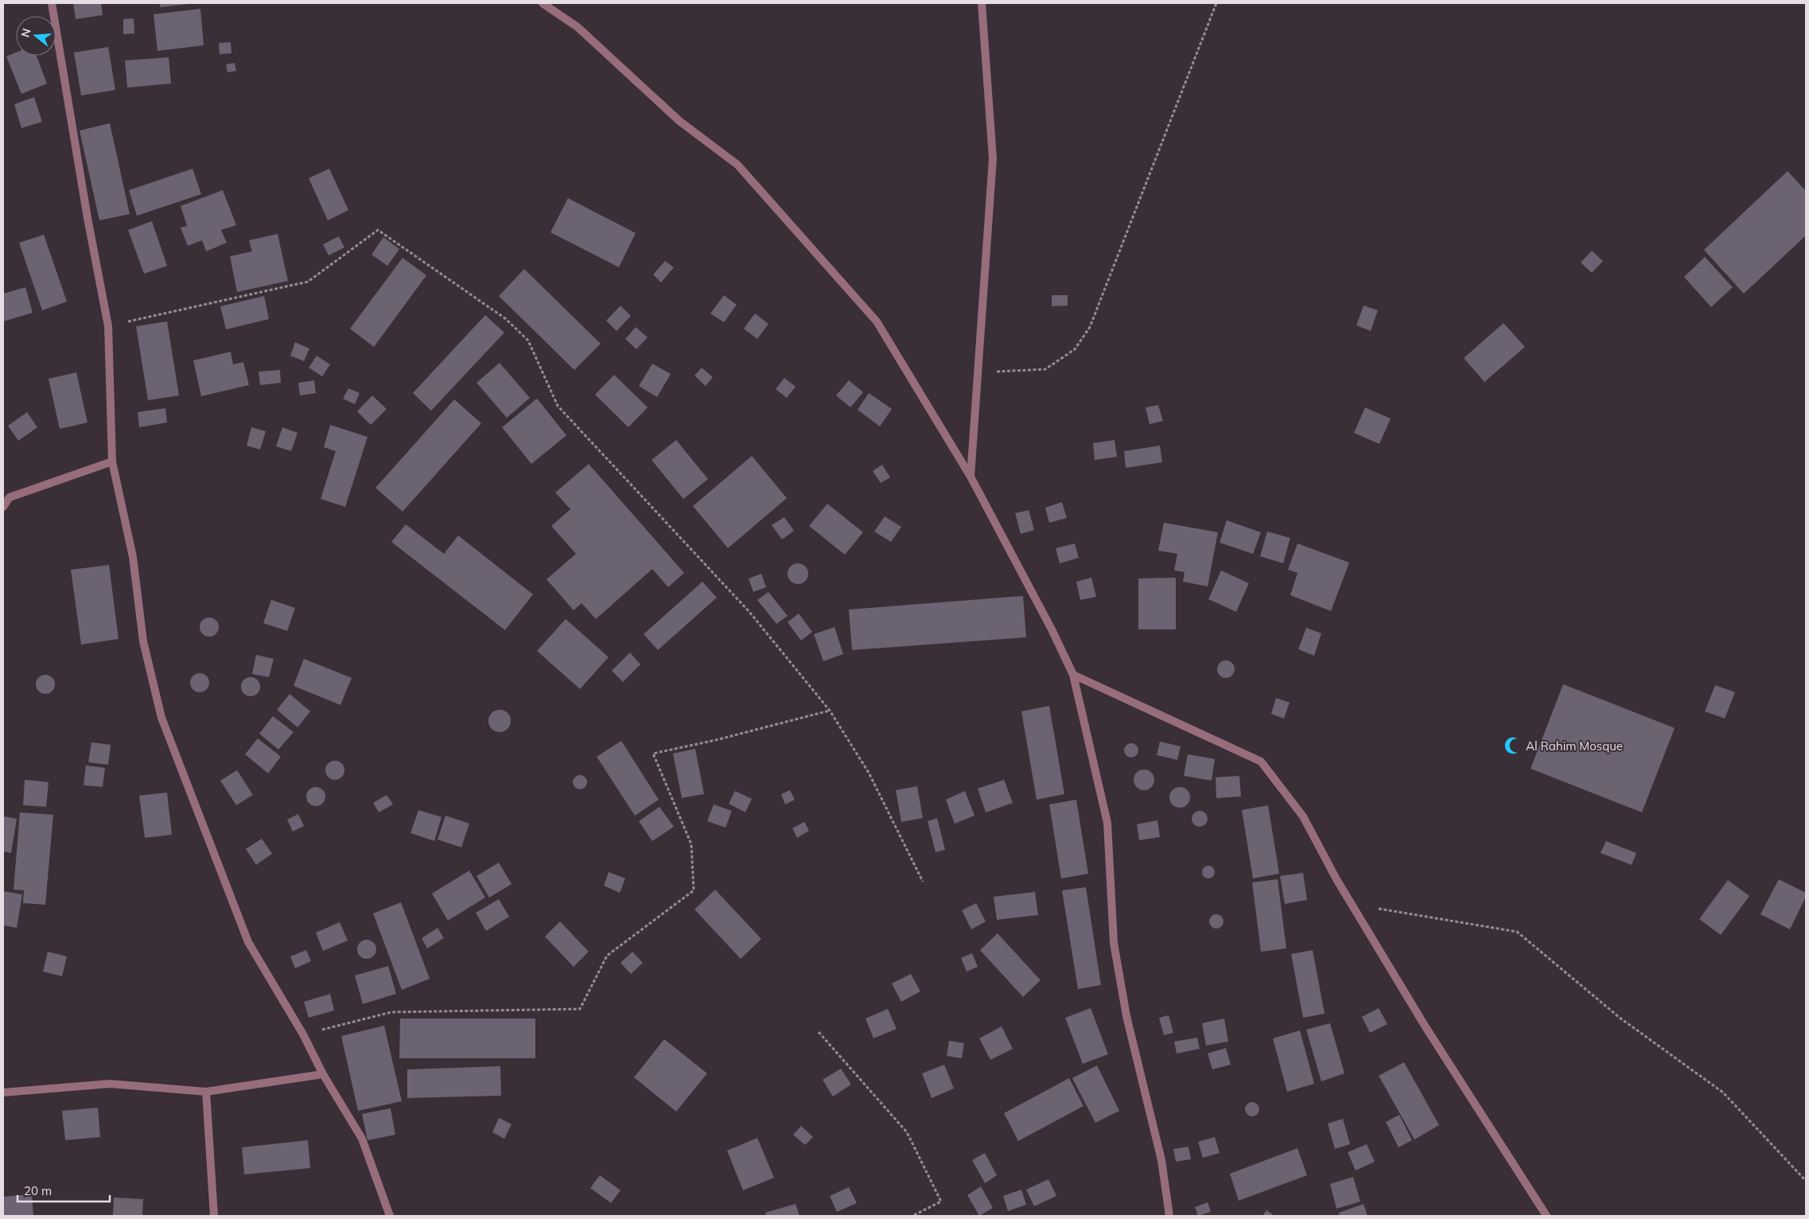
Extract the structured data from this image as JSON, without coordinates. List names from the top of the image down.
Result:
{
  "places": {
    "mosque": ["Al Rahim Mosque"]
  },
  "scale_bar": "20 m",
  "north": "left"
}
